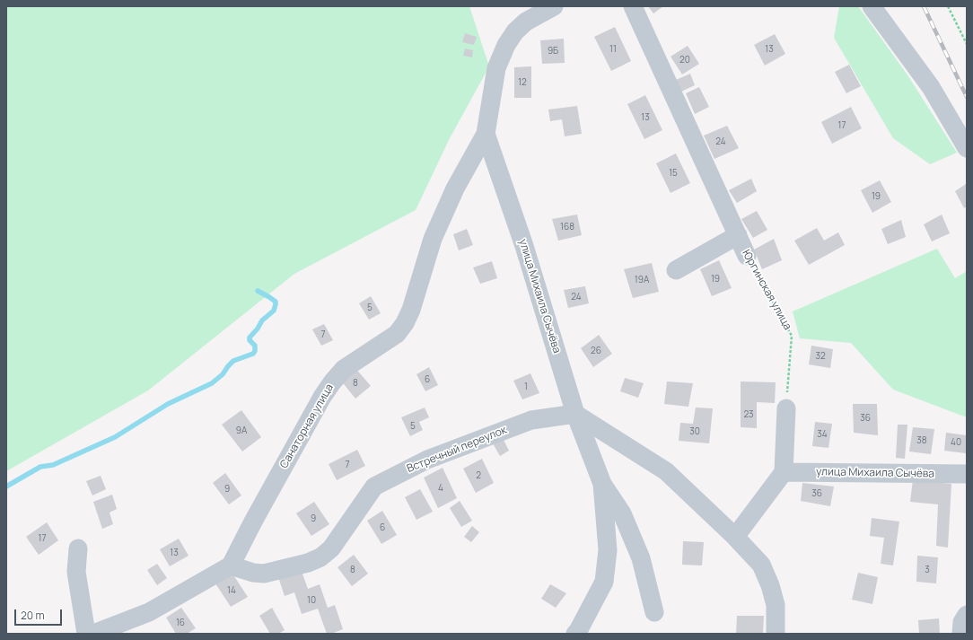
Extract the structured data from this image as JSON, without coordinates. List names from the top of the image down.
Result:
{
  "streets": {
    "street": [
      "Юргинская улица",
      "улица Михаила Сычёва",
      "Санаторная улица",
      "Встречный переулок"
    ]
  },
  "crossings": [
    ["улица Михаила Сычёва", "Санаторная улица"],
    ["улица Михаила Сычёва", "Встречный переулок"],
    ["Санаторная улица", "Встречный переулок"]
  ],
  "house_numbers": [
    "11",
    "13",
    "9Б",
    "20",
    "12",
    "13",
    "17",
    "24",
    "15",
    "19",
    "168",
    "19",
    "19А",
    "24",
    "5",
    "7",
    "26",
    "32",
    "6",
    "8",
    "1",
    "23",
    "36",
    "5",
    "9А",
    "30",
    "34",
    "38",
    "40",
    "7",
    "2",
    "4",
    "9",
    "36",
    "9",
    "6",
    "17",
    "13",
    "8",
    "3",
    "14",
    "10",
    "16"
  ],
  "scale_bar": "20 m"
}
